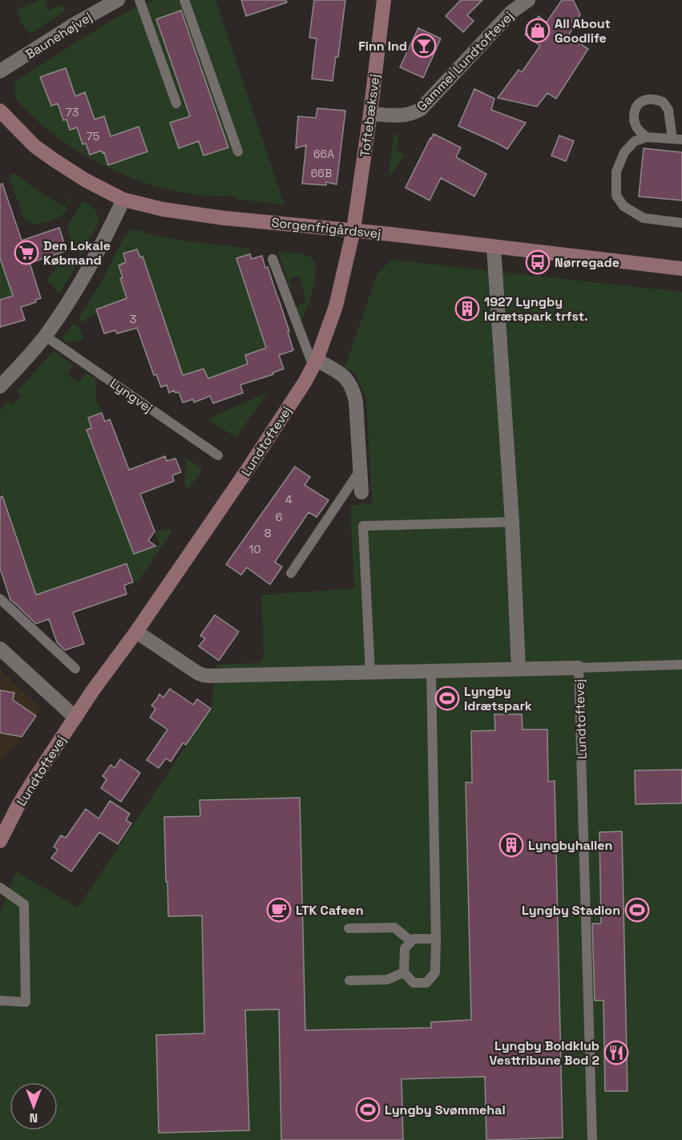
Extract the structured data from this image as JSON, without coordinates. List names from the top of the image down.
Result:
{
  "streets": {
    "street": [
      "Baunehøjvej",
      "Gammel Lundtoftevej",
      "Toftebæksvej",
      "Sorgenfrigårdsvej",
      "Lundtoftevej"
    ],
    "lane": ["Lyngvej"]
  },
  "crossings": [
    ["Gammel Lundtoftevej", "Toftebæksvej"],
    ["Toftebæksvej", "Sorgenfrigårdsvej"],
    ["Toftebæksvej", "Lundtoftevej"],
    ["Sorgenfrigårdsvej", "Lundtoftevej"]
  ],
  "places": {
    "shop": ["All About Goodlife"],
    "bar": ["Finn Ind"],
    "supermarket": ["Den Lokale Købmand"],
    "bus stop": ["Nørregade"],
    "building": ["1927 Lyngby Idrætspark trfst.", "Lyngbyhallen"],
    "sports": ["Lyngby Idrætspark", "Lyngby Stadion", "Lyngby Svømmehal"],
    "cafe": ["LTK Cafeen"],
    "restaurant": ["Lyngby Boldklub Vesttribune Bod 2"]
  },
  "house_numbers": [
    "73",
    "75",
    "66A",
    "66B",
    "3",
    "4",
    "6",
    "8",
    "10"
  ],
  "north": "bottom"
}
